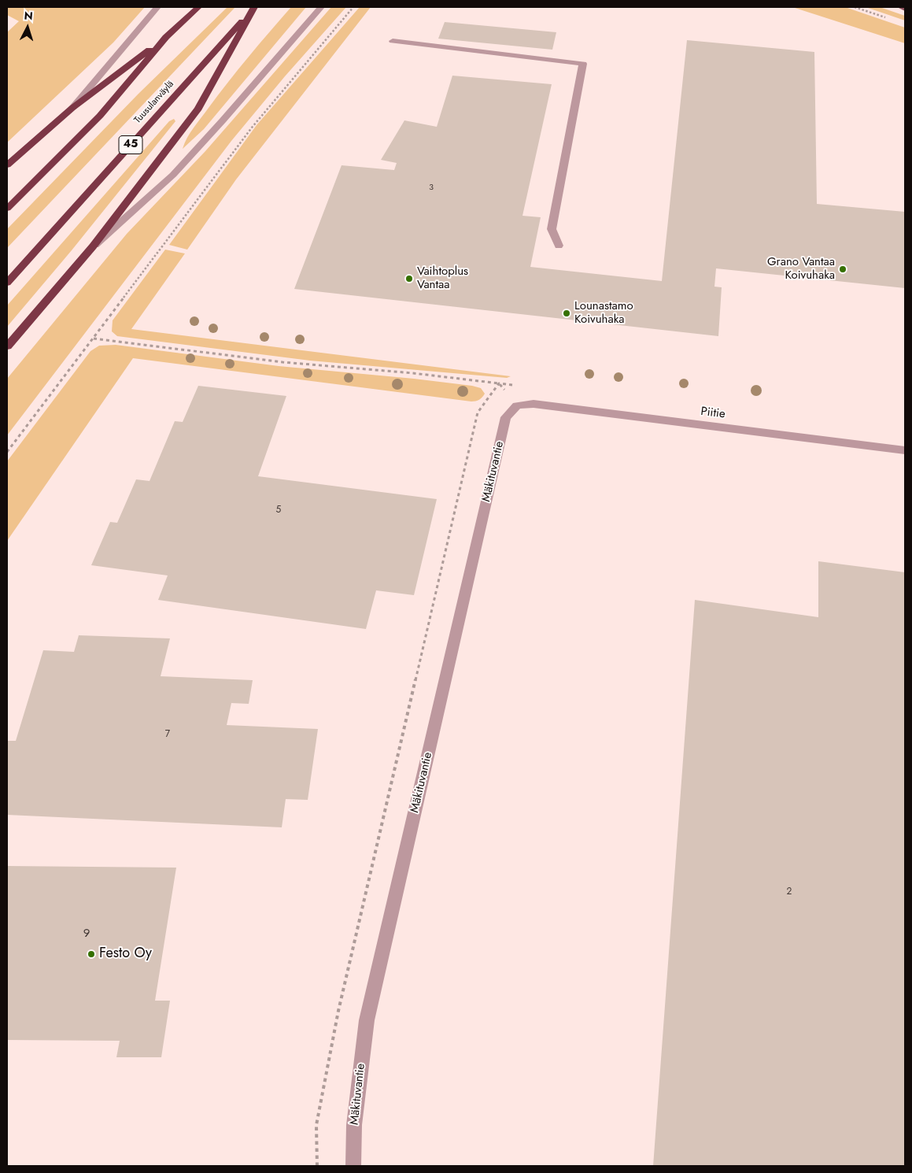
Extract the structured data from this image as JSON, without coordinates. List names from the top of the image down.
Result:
{
  "streets": {
    "highway": ["Tuusulanväylä", "45"],
    "street": ["Piitie", "Mäkituvantie"]
  },
  "crossings": [
    ["Piitie", "Mäkituvantie"]
  ],
  "places": [
    "Grano Vantaa Koivuhaka",
    "Vaihtoplus Vantaa",
    "Lounastamo Koivuhaka",
    "Festo Oy"
  ],
  "house_numbers": [
    "3",
    "5",
    "7",
    "2",
    "9"
  ],
  "north": "top"
}
